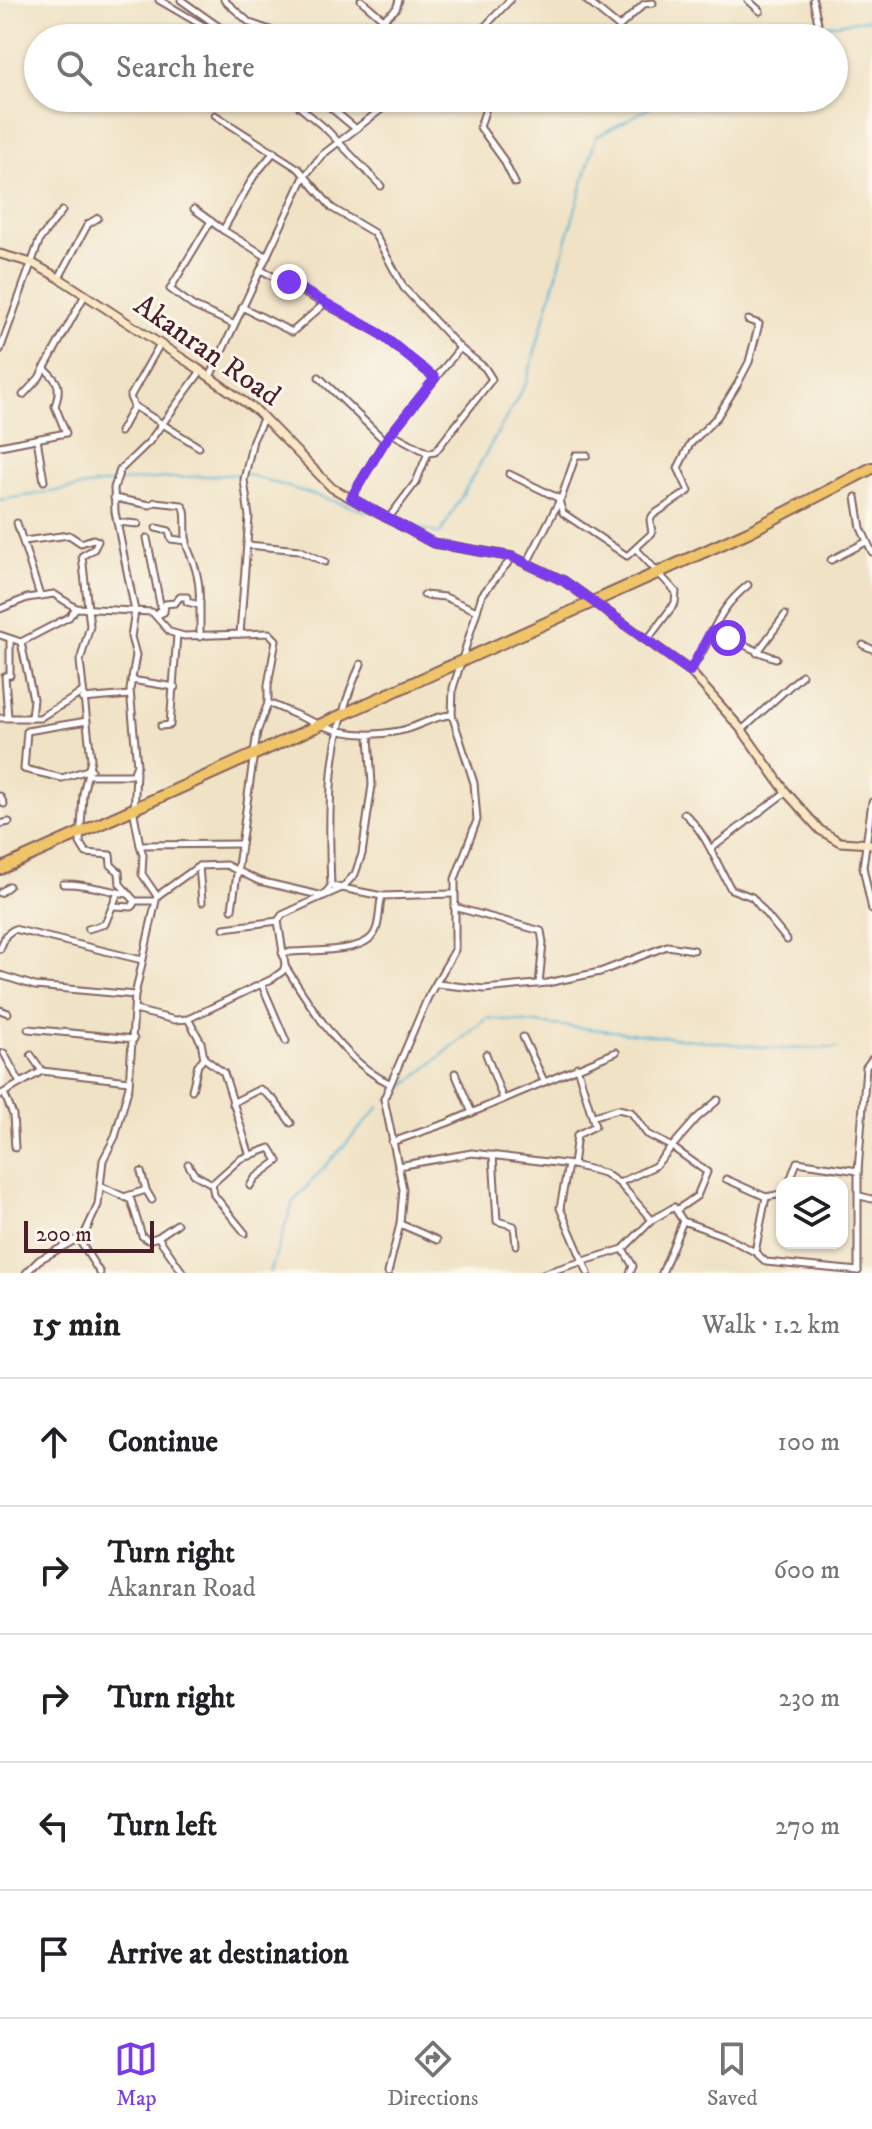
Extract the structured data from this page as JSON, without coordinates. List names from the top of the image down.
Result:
{
  "streets": {
    "main road": ["Akanran Road"]
  },
  "scale_bar": "200 m",
  "page": {
    "search": "Search here",
    "scale": "200 m",
    "heading": ["15 min", "Walk · 1.2 km"],
    "list": [
      ["Continue", "100 m"],
      ["Turn right", "Akanran Road", "600 m"],
      ["Turn right", "230 m"],
      ["Turn left", "270 m"],
      "Arrive at destination"
    ],
    "nav": ["Map", "Directions", "Saved"]
  }
}
